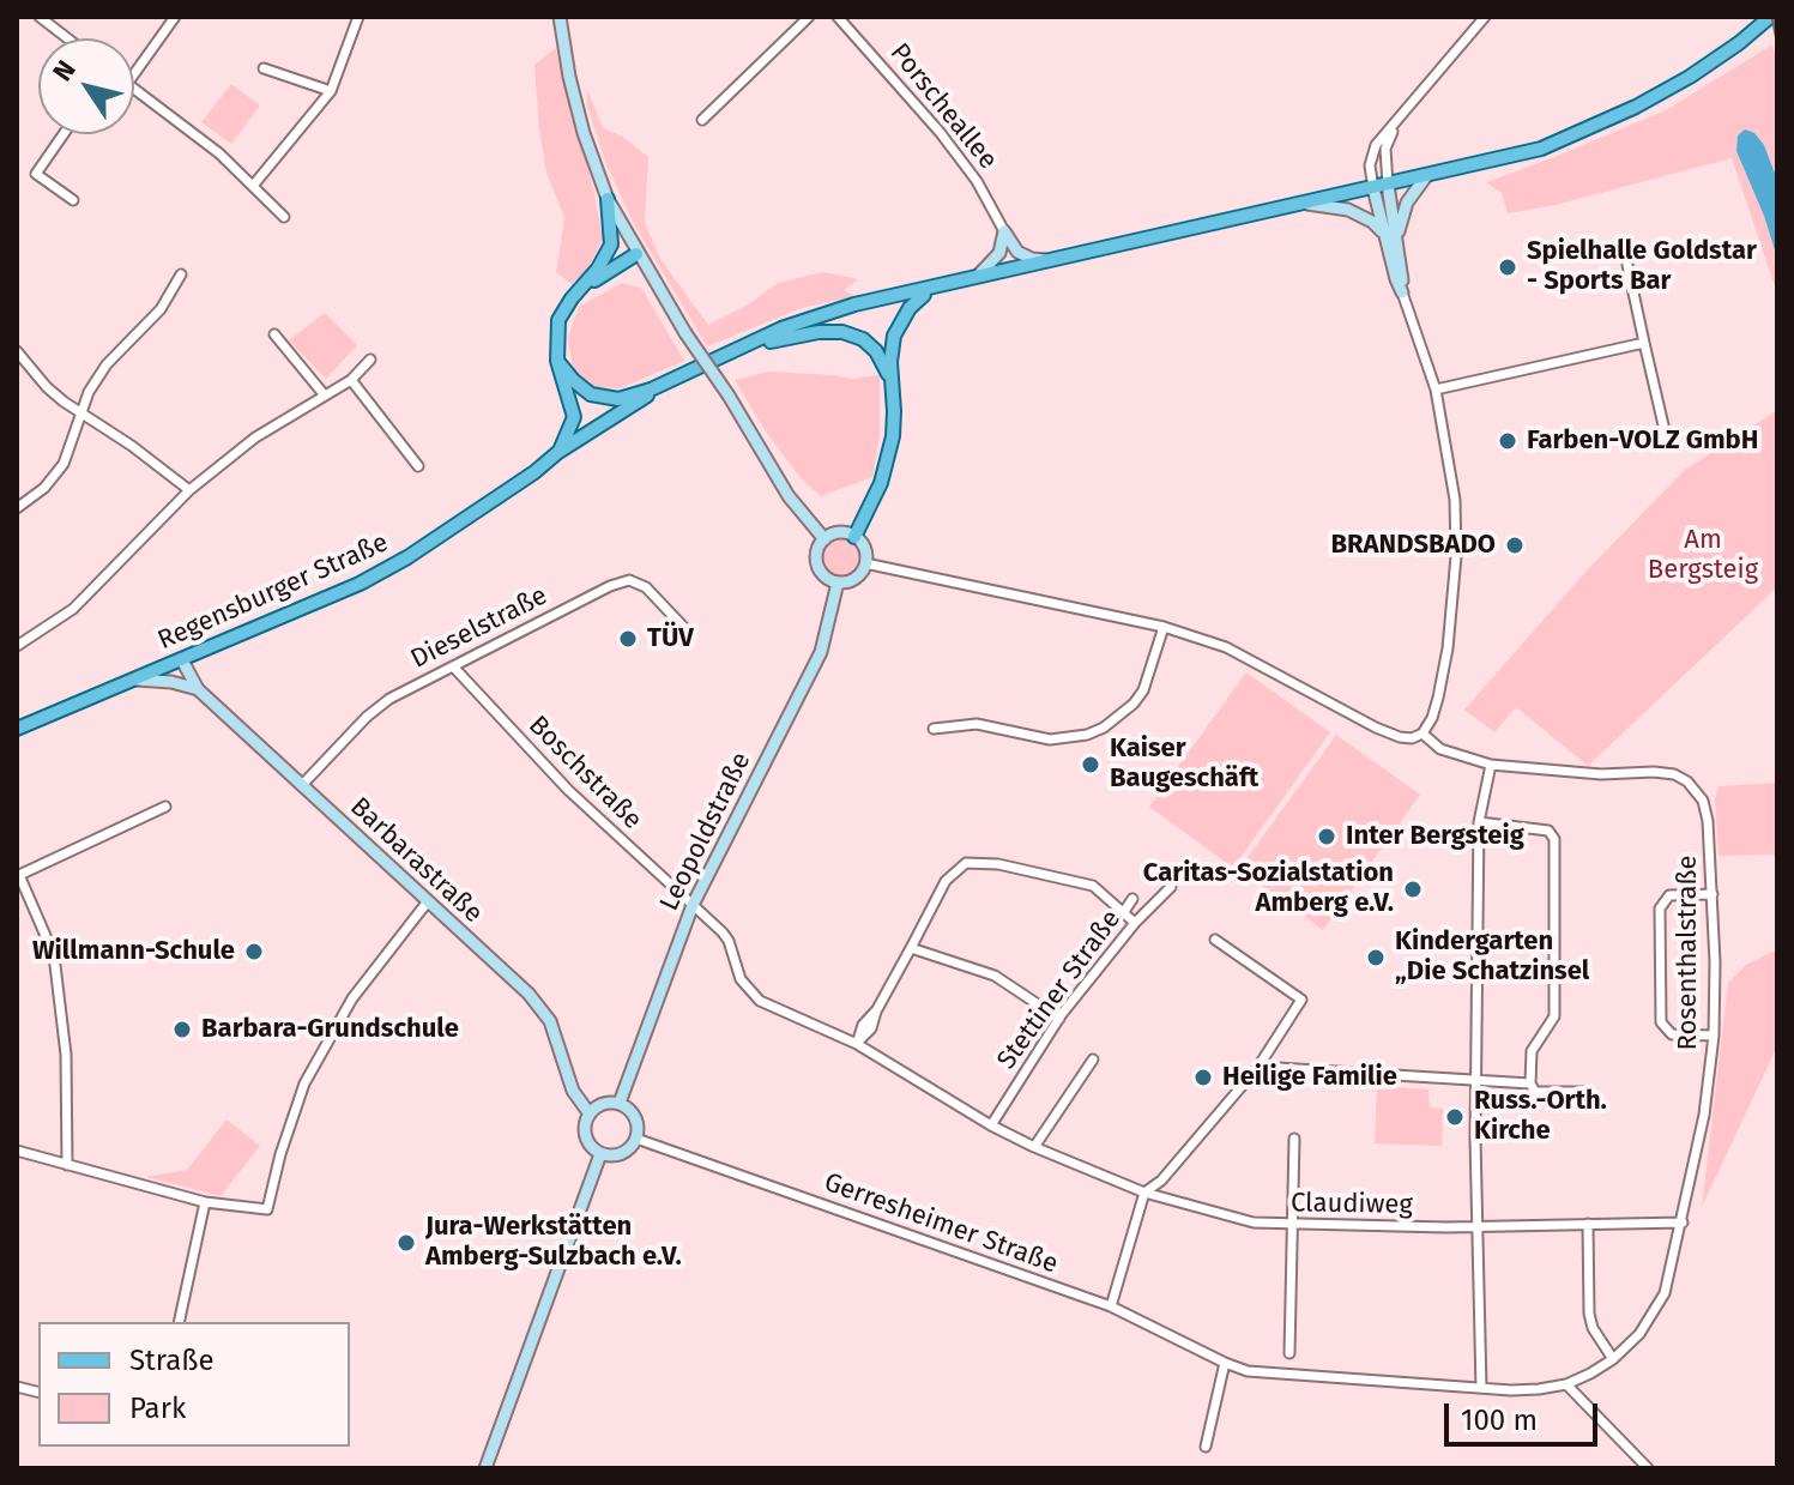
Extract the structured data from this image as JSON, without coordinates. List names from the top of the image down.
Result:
{
  "streets": {
    "main road": ["Regensburger Straße"],
    "street": [
      "Porscheallee",
      "Dieselstraße",
      "Boschstraße",
      "Leopoldstraße",
      "Barbarastraße",
      "Rosenthalstraße",
      "Stettiner Straße",
      "Claudiweg",
      "Gerresheimer Straße"
    ]
  },
  "crossings": [
    ["Regensburger Straße", "Barbarastraße"],
    ["Dieselstraße", "Boschstraße"],
    ["Dieselstraße", "Barbarastraße"],
    ["Boschstraße", "Leopoldstraße"],
    ["Boschstraße", "Claudiweg"],
    ["Leopoldstraße", "Barbarastraße"],
    ["Leopoldstraße", "Claudiweg"],
    ["Leopoldstraße", "Gerresheimer Straße"],
    ["Barbarastraße", "Gerresheimer Straße"],
    ["Rosenthalstraße", "Claudiweg"],
    ["Rosenthalstraße", "Gerresheimer Straße"],
    ["Stettiner Straße", "Claudiweg"]
  ],
  "parks": ["Am Bergsteig"],
  "places": [
    "Spielhalle Goldstar - Sports Bar",
    "Farben-VOLZ GmbH",
    "BRANDSBADO",
    "TÜV",
    "Kaiser Baugeschäft",
    "Inter Bergsteig",
    "Caritas-Sozialstation Amberg e.V.",
    "Willmann-Schule",
    "Kindergarten „Die Schatzinsel",
    "Barbara-Grundschule",
    "Heilige Familie",
    "Russ.-Orth. Kirche",
    "Jura-Werkstätten Amberg-Sulzbach e.V."
  ],
  "legend": ["Straße", "Park"],
  "scale_bar": "100 m",
  "north": "top left"
}
